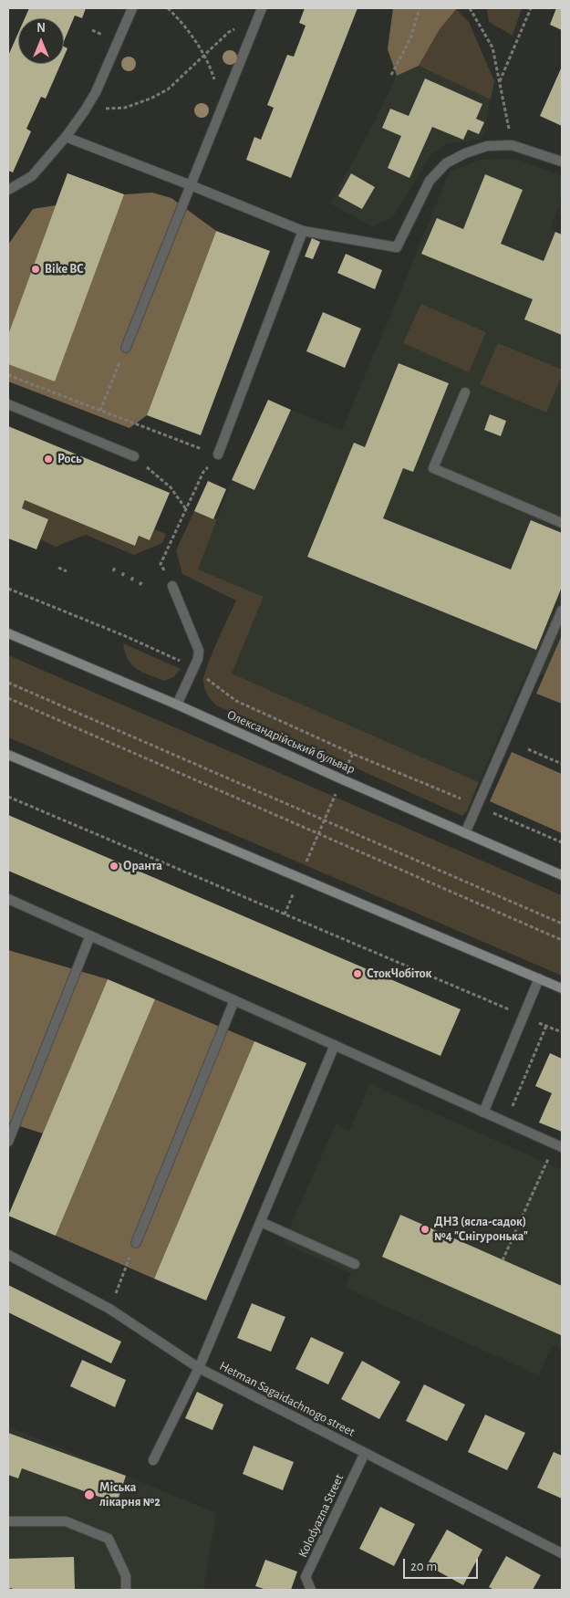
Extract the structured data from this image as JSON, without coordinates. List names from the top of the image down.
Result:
{
  "streets": {
    "main road": ["Олександрійський бульвар"],
    "street": ["Hetman Sagaidachnogo street", "Kolodyazna Street"]
  },
  "crossings": [
    ["Hetman Sagaidachnogo street", "Kolodyazna Street"]
  ],
  "places": [
    "Bike BC",
    "Рось",
    "Оранта",
    "СтокЧобіток",
    "ДНЗ (ясла-садок) №4 \"Снігуронька\"",
    "Міська лікарня №2"
  ],
  "scale_bar": "20 m",
  "north": "top"
}
